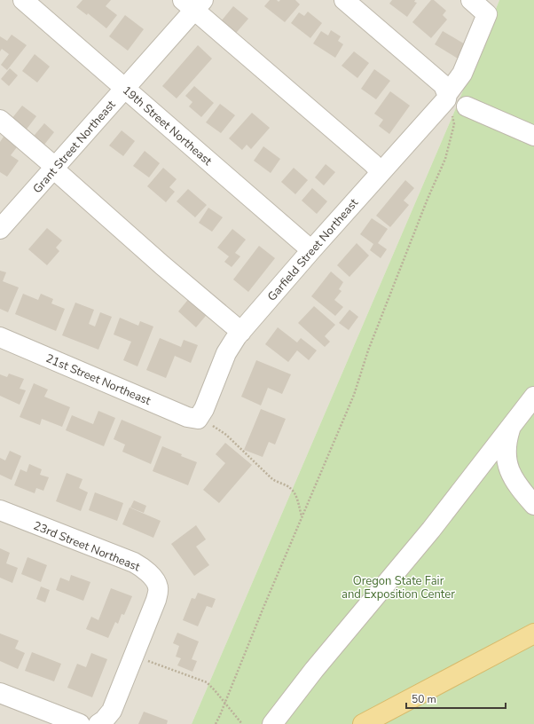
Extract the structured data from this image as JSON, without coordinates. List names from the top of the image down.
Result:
{
  "streets": {
    "street": [
      "19th Street Northeast",
      "Grant Street Northeast",
      "Garfield Street Northeast",
      "21st Street Northeast",
      "23rd Street Northeast"
    ]
  },
  "crossings": [
    ["19th Street Northeast", "Grant Street Northeast"],
    ["19th Street Northeast", "Garfield Street Northeast"],
    ["Garfield Street Northeast", "21st Street Northeast"]
  ],
  "parks": ["Oregon State Fair and Exposition Center"],
  "scale_bar": "50 m"
}
